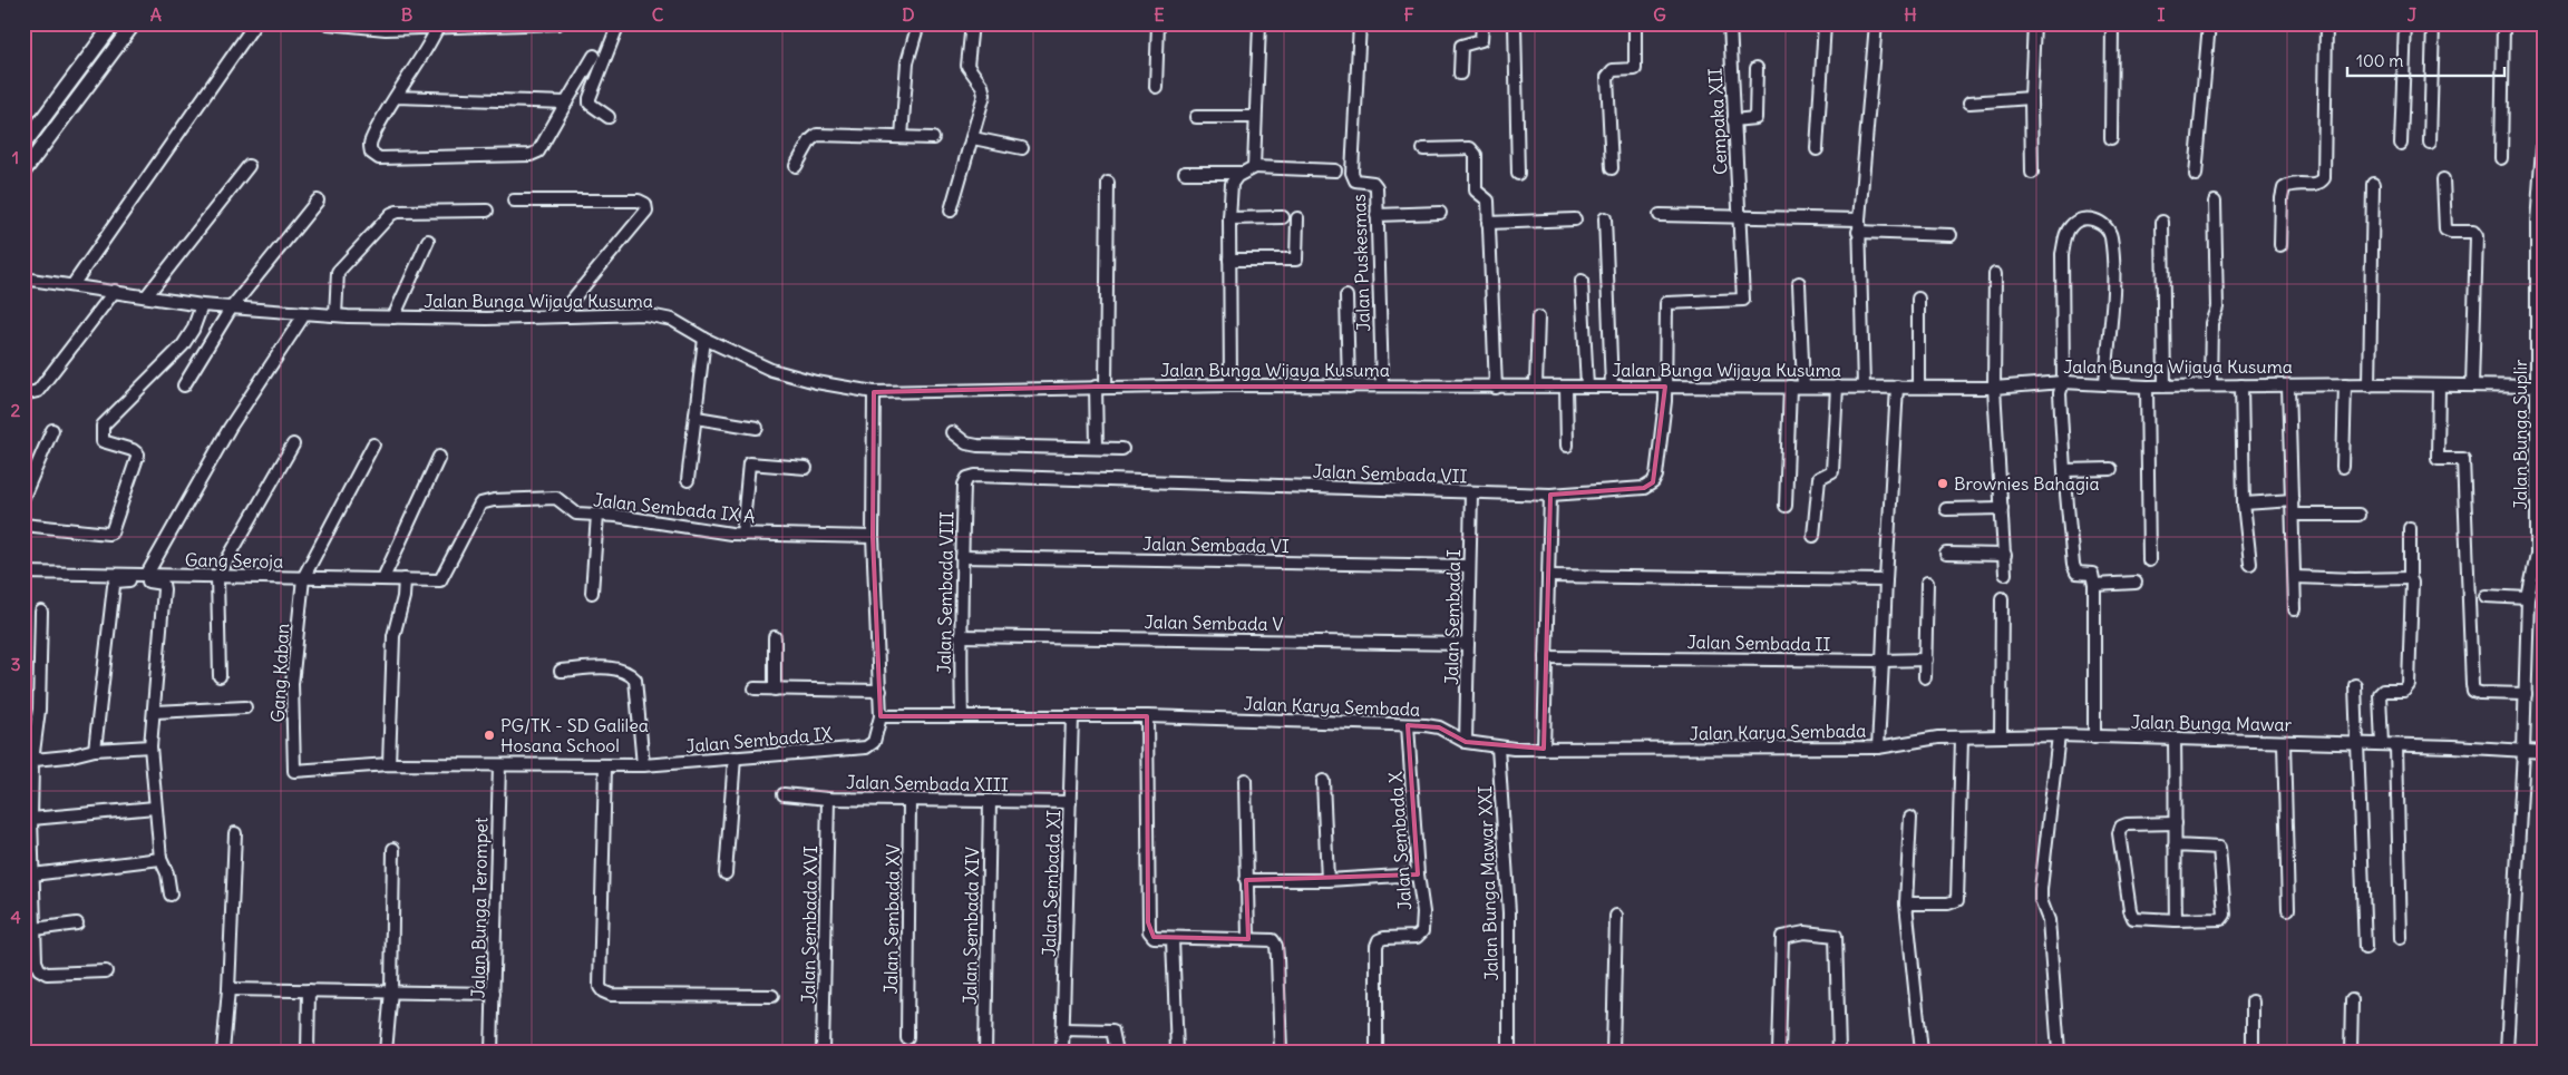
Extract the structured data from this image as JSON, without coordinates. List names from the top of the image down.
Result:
{
  "streets": {
    "street": [
      "Cempaka XII",
      "Jalan Puskesmas",
      "Jalan Bunga Wijaya Kusuma",
      "Jalan Bunga Suplir",
      "Jalan Sembada VII",
      "Jalan Sembada IX A",
      "Jalan Sembada VI",
      "Gang Seroja",
      "Jalan Sembada VIII",
      "Jalan Sembada I",
      "Jalan Sembada V",
      "Jalan Sembada II",
      "Gang Kaban",
      "Jalan Karya Sembada",
      "Jalan Bunga Mawar",
      "Jalan Sembada IX",
      "Jalan Sembada XIII",
      "Jalan Sembada X",
      "Jalan Sembada XI",
      "Jalan Bunga Mawar XXI",
      "Jalan Bunga Terompet",
      "Jalan Sembada XV",
      "Jalan Sembada XVI",
      "Jalan Sembada XIV"
    ]
  },
  "crossings": [
    ["Cempaka XII", "Jalan Bunga Wijaya Kusuma"],
    ["Cempaka XII", "Jalan Sembada VII"],
    ["Jalan Puskesmas", "Jalan Bunga Wijaya Kusuma"],
    ["Jalan Bunga Wijaya Kusuma", "Jalan Bunga Suplir"],
    ["Jalan Bunga Wijaya Kusuma", "Jalan Sembada VII"],
    ["Jalan Bunga Wijaya Kusuma", "Jalan Sembada IX"],
    ["Jalan Bunga Suplir", "Jalan Bunga Mawar"],
    ["Jalan Sembada VII", "Jalan Sembada VIII"],
    ["Jalan Sembada VII", "Jalan Sembada I"],
    ["Jalan Sembada IX A", "Gang Seroja"],
    ["Jalan Sembada IX A", "Jalan Sembada IX"],
    ["Jalan Sembada VI", "Jalan Sembada VIII"],
    ["Jalan Sembada VI", "Jalan Sembada I"],
    ["Gang Seroja", "Gang Kaban"],
    ["Jalan Sembada VIII", "Jalan Sembada V"],
    ["Jalan Sembada VIII", "Jalan Karya Sembada"],
    ["Jalan Sembada I", "Jalan Sembada V"],
    ["Jalan Sembada I", "Jalan Karya Sembada"],
    ["Gang Kaban", "Jalan Sembada IX"],
    ["Jalan Karya Sembada", "Jalan Bunga Mawar"],
    ["Jalan Karya Sembada", "Jalan Sembada IX"],
    ["Jalan Karya Sembada", "Jalan Sembada X"],
    ["Jalan Karya Sembada", "Jalan Sembada XI"],
    ["Jalan Karya Sembada", "Jalan Bunga Mawar XXI"],
    ["Jalan Sembada IX", "Jalan Bunga Terompet"],
    ["Jalan Sembada XIII", "Jalan Sembada XI"],
    ["Jalan Sembada XIII", "Jalan Sembada XV"],
    ["Jalan Sembada XIII", "Jalan Sembada XVI"],
    ["Jalan Sembada XIII", "Jalan Sembada XIV"]
  ],
  "places": ["Brownies Bahagia", "PG/TK - SD Galilea Hosana School"],
  "scale_bar": "100 m",
  "grid": {
    "columns": [
      "A",
      "B",
      "C",
      "D",
      "E",
      "F",
      "G",
      "H",
      "I",
      "J"
    ],
    "rows": [
      "1",
      "2",
      "3",
      "4"
    ]
  }
}
